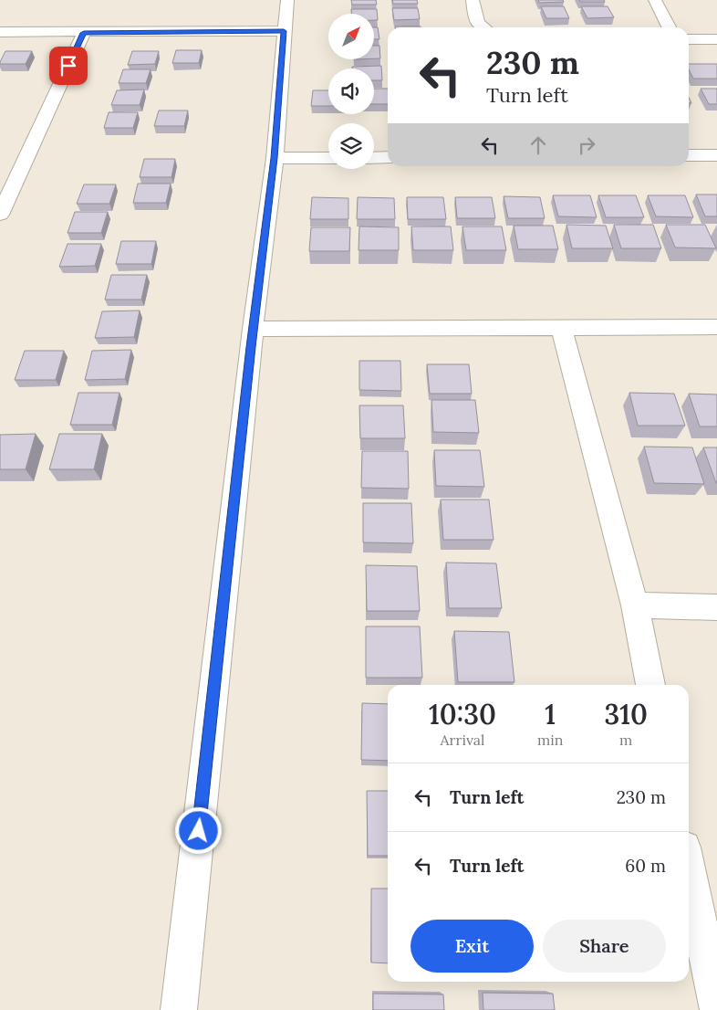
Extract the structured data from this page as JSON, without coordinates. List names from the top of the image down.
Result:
{
  "north": "top right",
  "page": {
    "turn": ["230 m", "Turn left"],
    "eta": [
      "10:30",
      "Arrival",
      "1",
      "min",
      "310",
      "m"
    ],
    "list": [
      {
        "name": "Turn left",
        "value": "230 m"
      },
      {
        "name": "Turn left",
        "value": "60 m"
      }
    ],
    "buttons": ["Exit", "Share"]
  }
}
